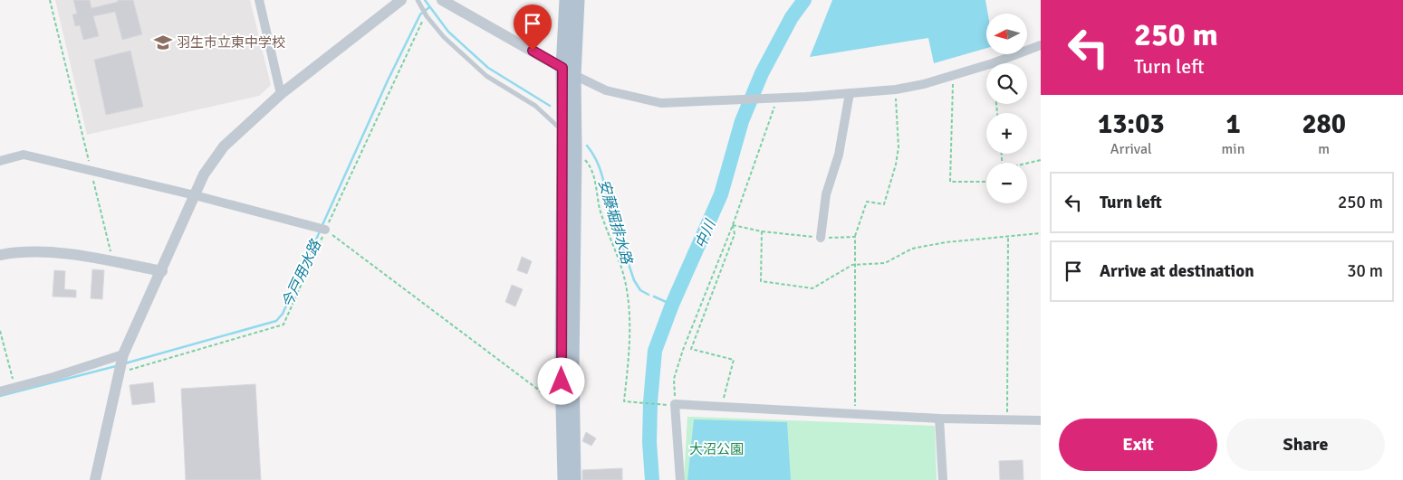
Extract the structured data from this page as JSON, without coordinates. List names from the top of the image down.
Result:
{
  "water": ["安藤堀排水路", "中川", "今戸用水路"],
  "parks": ["大沼公園"],
  "places": {
    "school or university": ["羽生市立東中学校"]
  },
  "north": "left",
  "page": {
    "turn": ["250 m", "Turn left"],
    "map_buttons": ["+", "−"],
    "eta": [
      "13:03",
      "Arrival",
      "1",
      "min",
      "280",
      "m"
    ],
    "list": [
      {
        "name": "Turn left",
        "value": "250 m"
      },
      {
        "name": "Arrive at destination",
        "value": "30 m"
      }
    ],
    "buttons": ["Exit", "Share"]
  }
}
